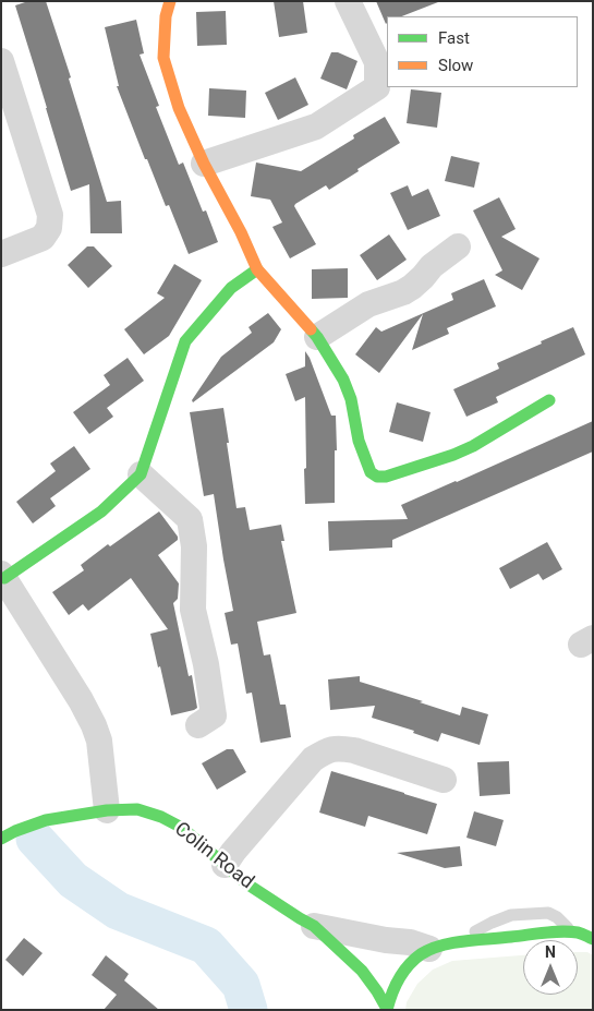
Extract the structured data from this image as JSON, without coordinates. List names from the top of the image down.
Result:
{
  "streets": {
    "street": ["Colin Road"]
  },
  "legend": ["Fast", "Slow"],
  "north": "top"
}
